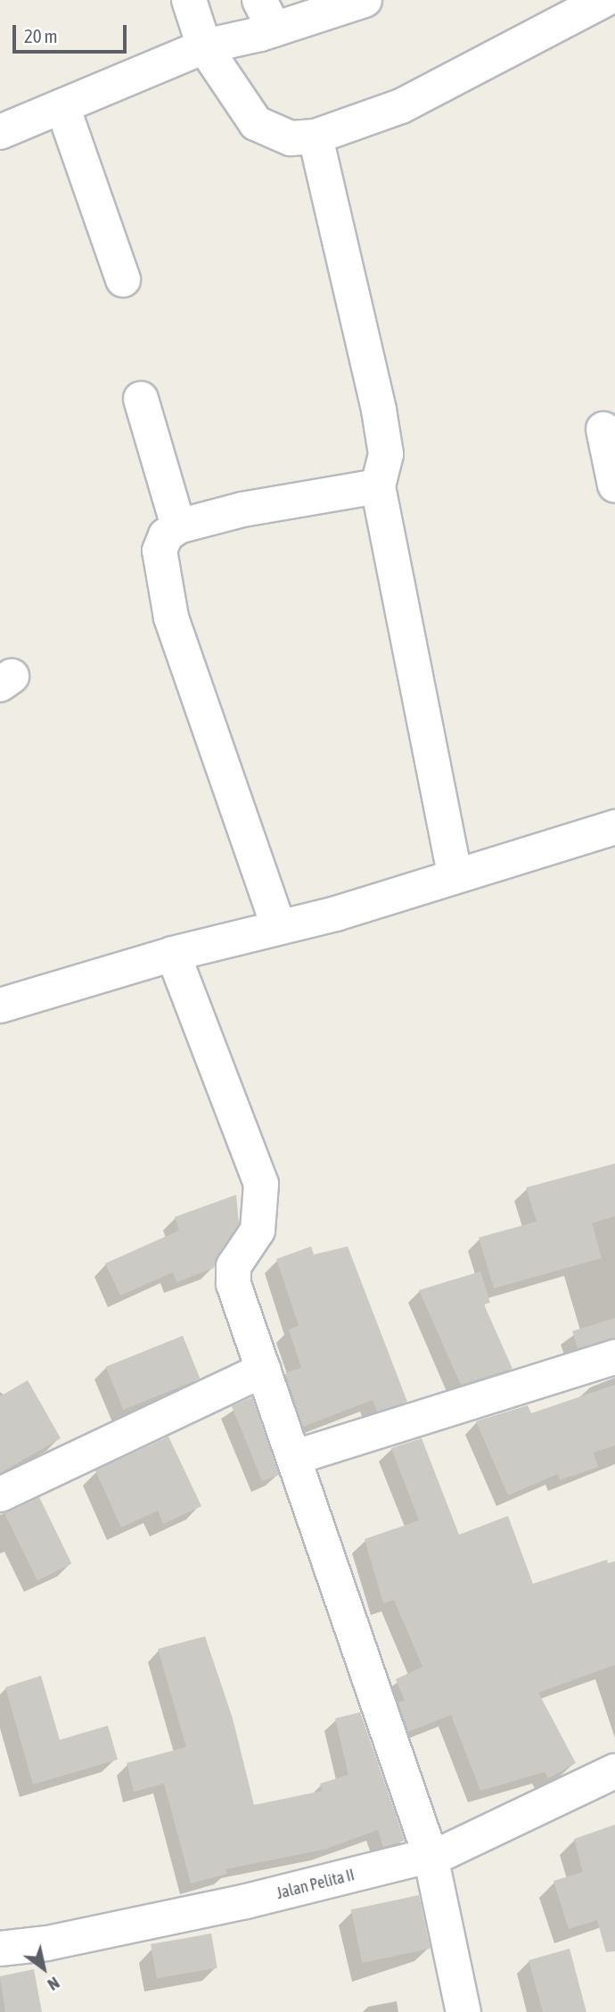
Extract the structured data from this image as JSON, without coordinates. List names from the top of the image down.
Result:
{
  "streets": {
    "street": ["Jalan Pelita II"]
  },
  "scale_bar": "20 m",
  "north": "bottom right"
}
